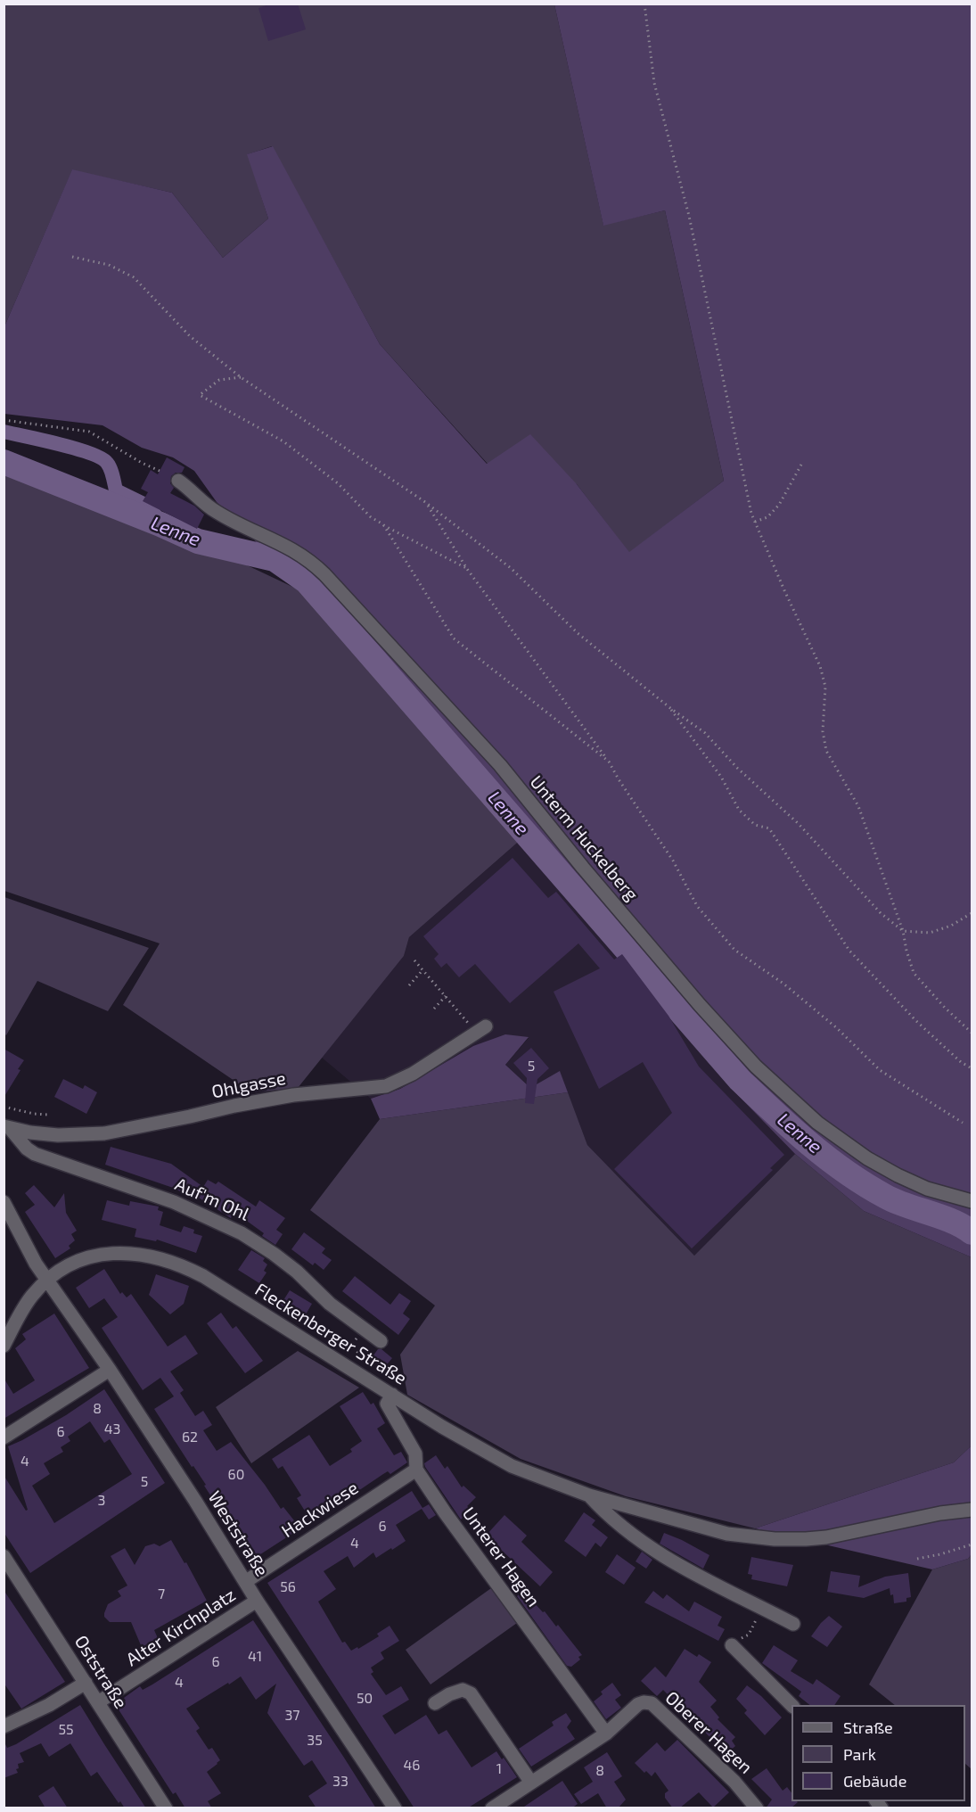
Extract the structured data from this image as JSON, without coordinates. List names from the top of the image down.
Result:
{
  "streets": {
    "street": [
      "Unterm Huckelberg",
      "Ohlgasse",
      "Auf'm Ohl",
      "Fleckenberger Straße",
      "Hackwiese",
      "Weststraße",
      "Unterer Hagen",
      "Alter Kirchplatz",
      "Oststraße",
      "Oberer Hagen"
    ]
  },
  "crossings": [
    ["Ohlgasse", "Auf'm Ohl"],
    ["Fleckenberger Straße", "Weststraße"],
    ["Fleckenberger Straße", "Unterer Hagen"],
    ["Hackwiese", "Weststraße"],
    ["Hackwiese", "Unterer Hagen"],
    ["Weststraße", "Alter Kirchplatz"],
    ["Unterer Hagen", "Oberer Hagen"],
    ["Alter Kirchplatz", "Oststraße"]
  ],
  "water": ["Lenne"],
  "house_numbers": [
    "5",
    "8",
    "43",
    "6",
    "62",
    "4",
    "60",
    "5",
    "3",
    "6",
    "4",
    "56",
    "7",
    "41",
    "6",
    "4",
    "50",
    "37",
    "55",
    "35",
    "46",
    "1",
    "8",
    "33"
  ],
  "legend": ["Straße", "Park", "Gebäude"]
}
